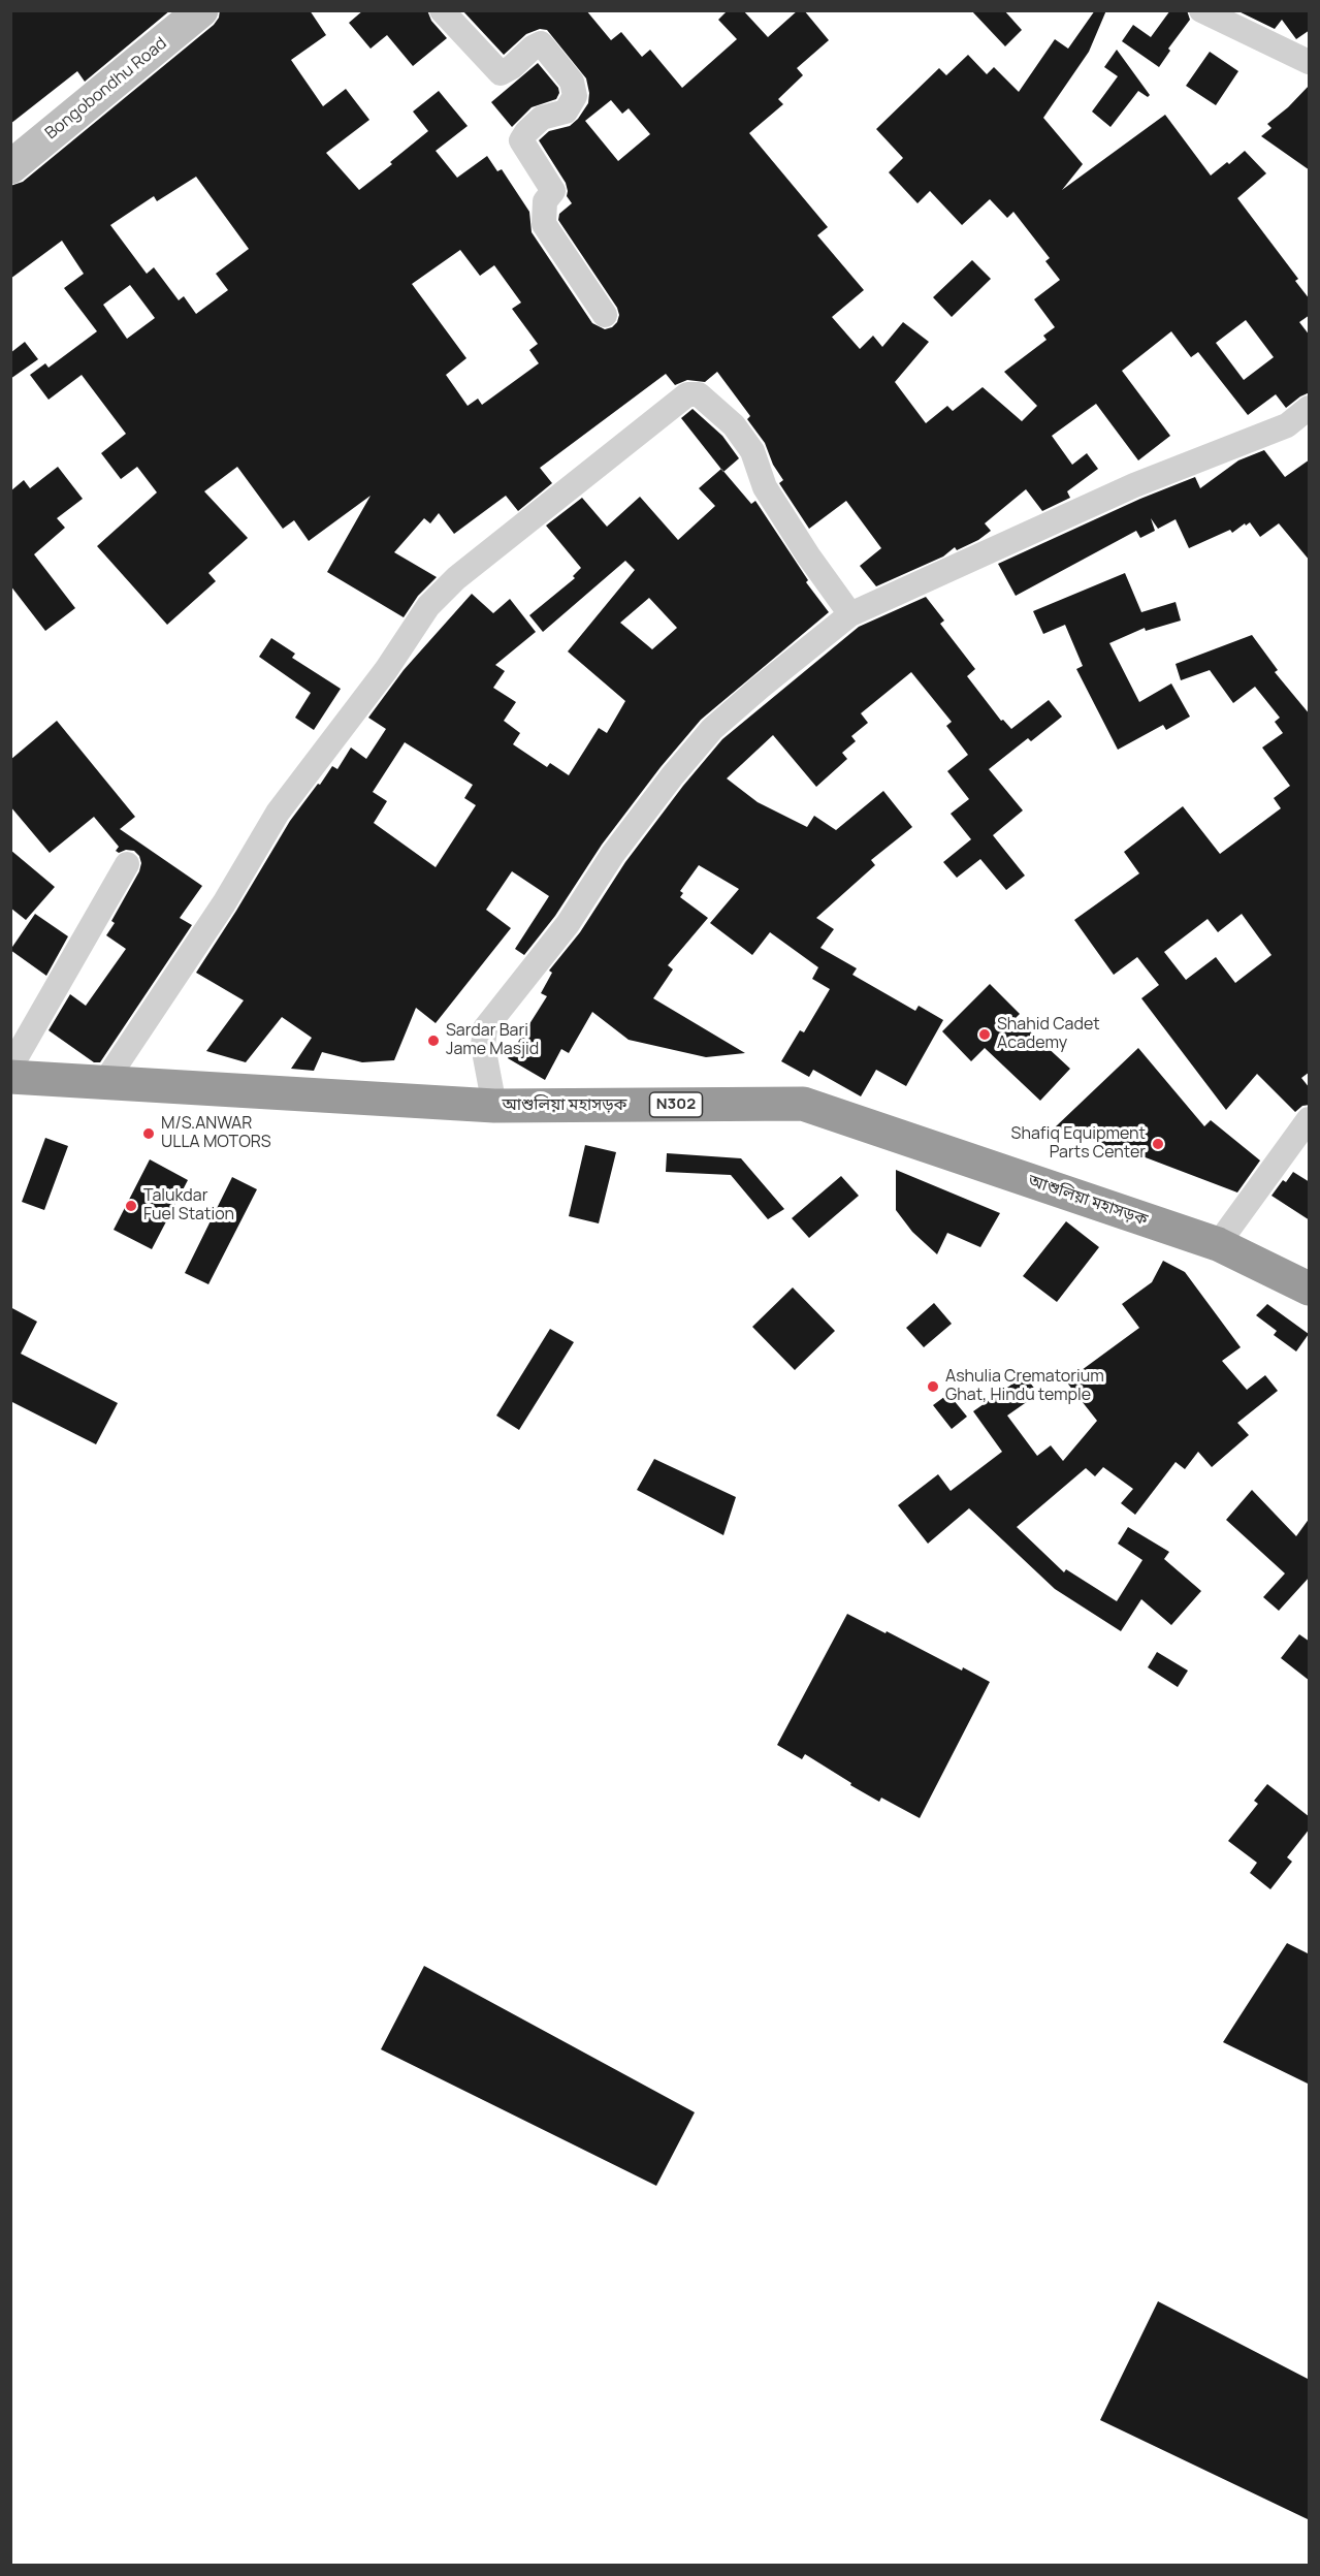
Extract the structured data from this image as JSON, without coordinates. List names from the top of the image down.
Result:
{
  "streets": {
    "highway": ["N302", "আশুলিয়া মহাসড়ক"],
    "street": ["Bongobondhu Road"]
  },
  "places": [
    "Shahid Cadet Academy",
    "Sardar Bari Jame Masjid",
    "M/S.ANWAR ULLA MOTORS",
    "Shafiq Equipment Parts Center",
    "Talukdar Fuel Station",
    "Ashulia Crematorium Ghat, Hindu temple"
  ]
}
